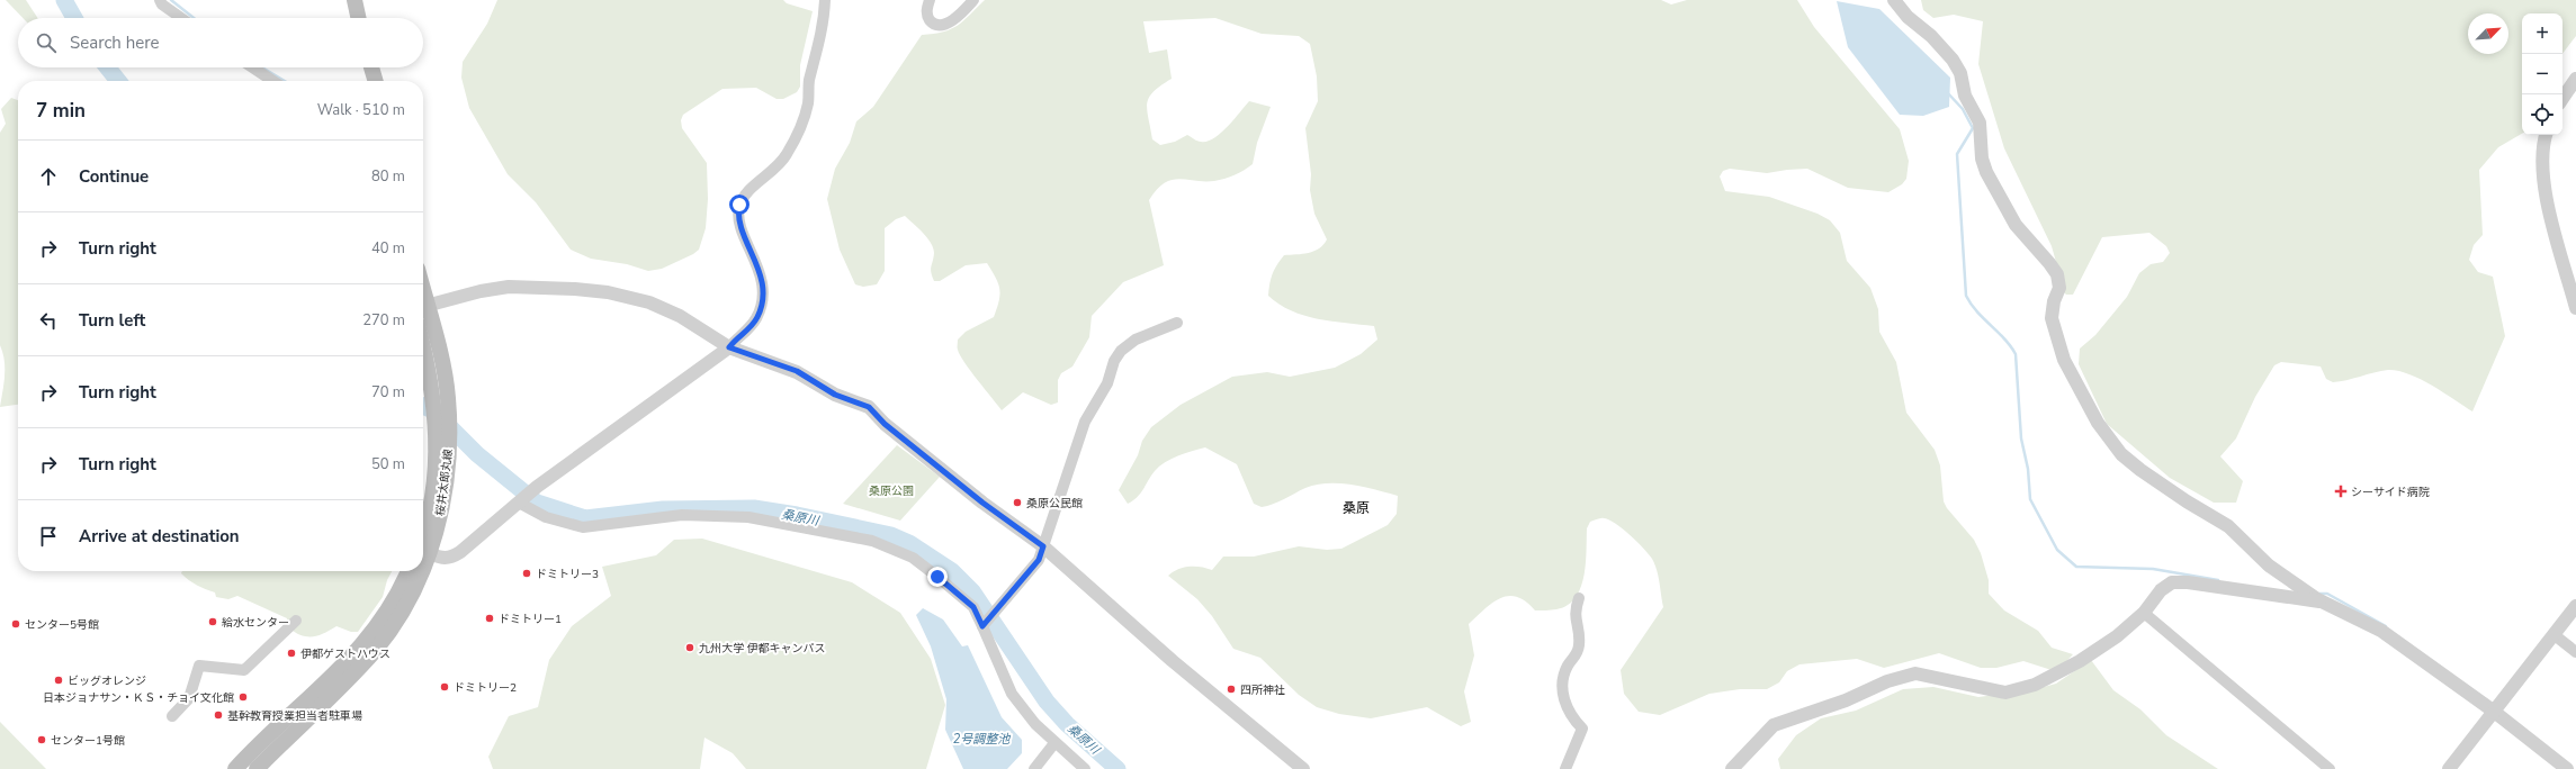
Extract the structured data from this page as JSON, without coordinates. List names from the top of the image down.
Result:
{
  "streets": {
    "main road": ["桜井太郎丸線"]
  },
  "districts": ["桑原"],
  "water": ["桑原川", "2号調整池"],
  "parks": ["桑原公園"],
  "places": {
    "health": ["シーサイド病院"],
    "other": [
      "桑原公民館",
      "ドミトリー3",
      "ドミトリー1",
      "給水センター",
      "センター5号館",
      "九州大学 伊都キャンパス",
      "伊都ゲストハウス",
      "ビッグオレンジ",
      "ドミトリー2",
      "四所神社",
      "日本ジョナサン・ＫＳ・チョイ文化館",
      "基幹教育授業担当者駐車場",
      "センター1号館"
    ]
  },
  "north": "top right",
  "page": {
    "map_buttons": ["+", "−"],
    "search": "Search here",
    "heading": ["7 min", "Walk · 510 m"],
    "list": [
      ["Continue", "80 m"],
      ["Turn right", "40 m"],
      ["Turn left", "270 m"],
      ["Turn right", "70 m"],
      ["Turn right", "50 m"],
      "Arrive at destination"
    ]
  }
}
